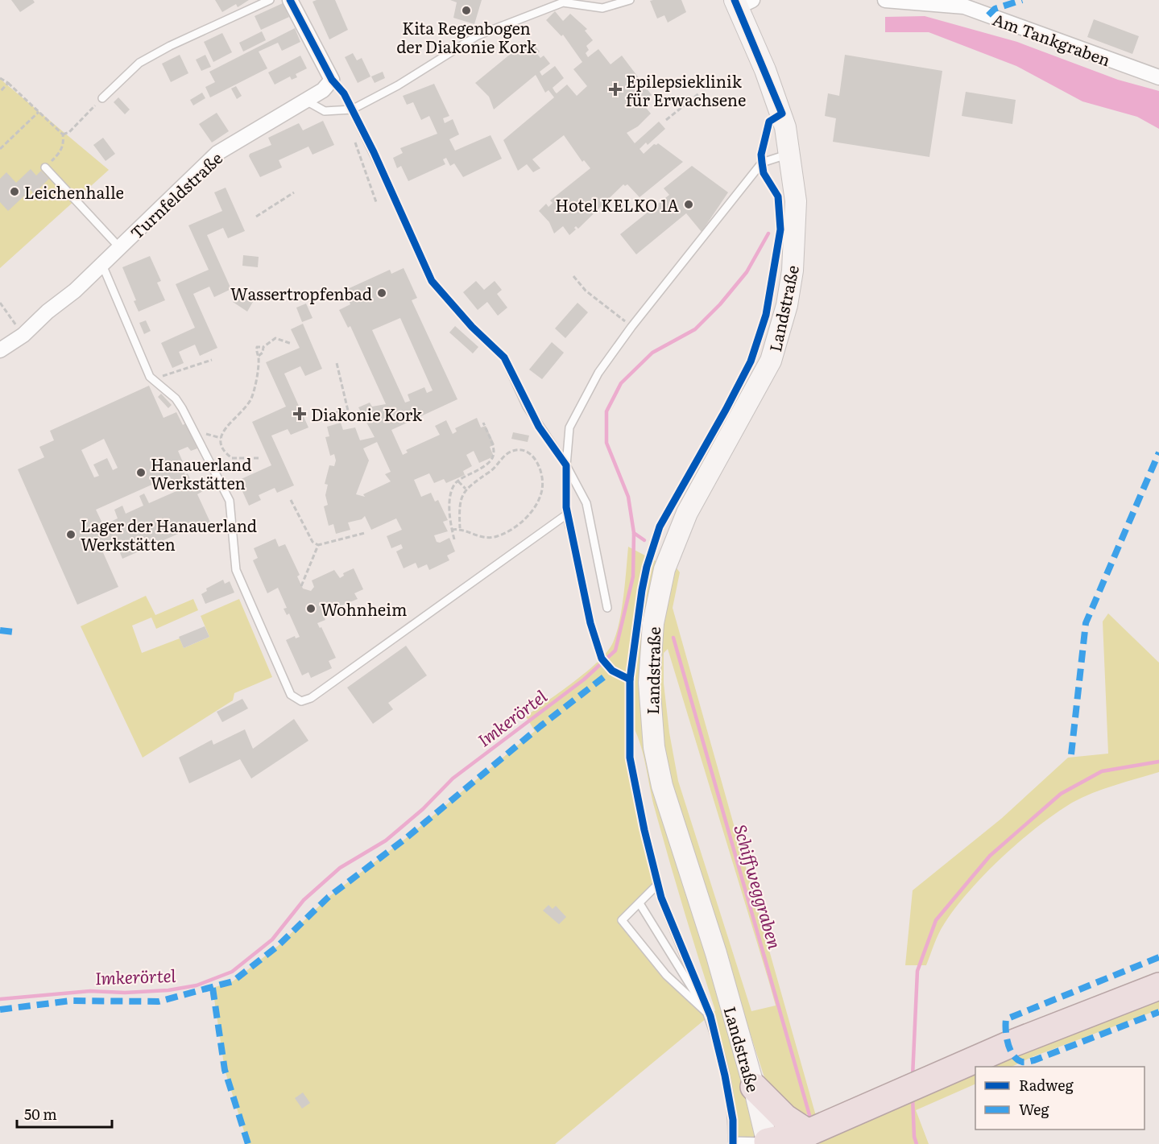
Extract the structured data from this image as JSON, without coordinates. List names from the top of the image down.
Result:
{
  "streets": {
    "main road": ["Landstraße"],
    "street": ["Am Tankgraben", "Turnfeldstraße"]
  },
  "water": ["Imkerörtel", "Schiffweggraben"],
  "places": {
    "other": [
      "Kita Regenbogen der Diakonie Kork",
      "Leichenhalle",
      "Hotel KELKO 1A",
      "Wassertropfenbad",
      "Hanauerland Werkstätten",
      "Lager der Hanauerland Werkstätten",
      "Wohnheim"
    ],
    "health": ["Epilepsieklinik für Erwachsene", "Diakonie Kork"]
  },
  "legend": ["Radweg", "Weg"],
  "scale_bar": "50 m"
}
